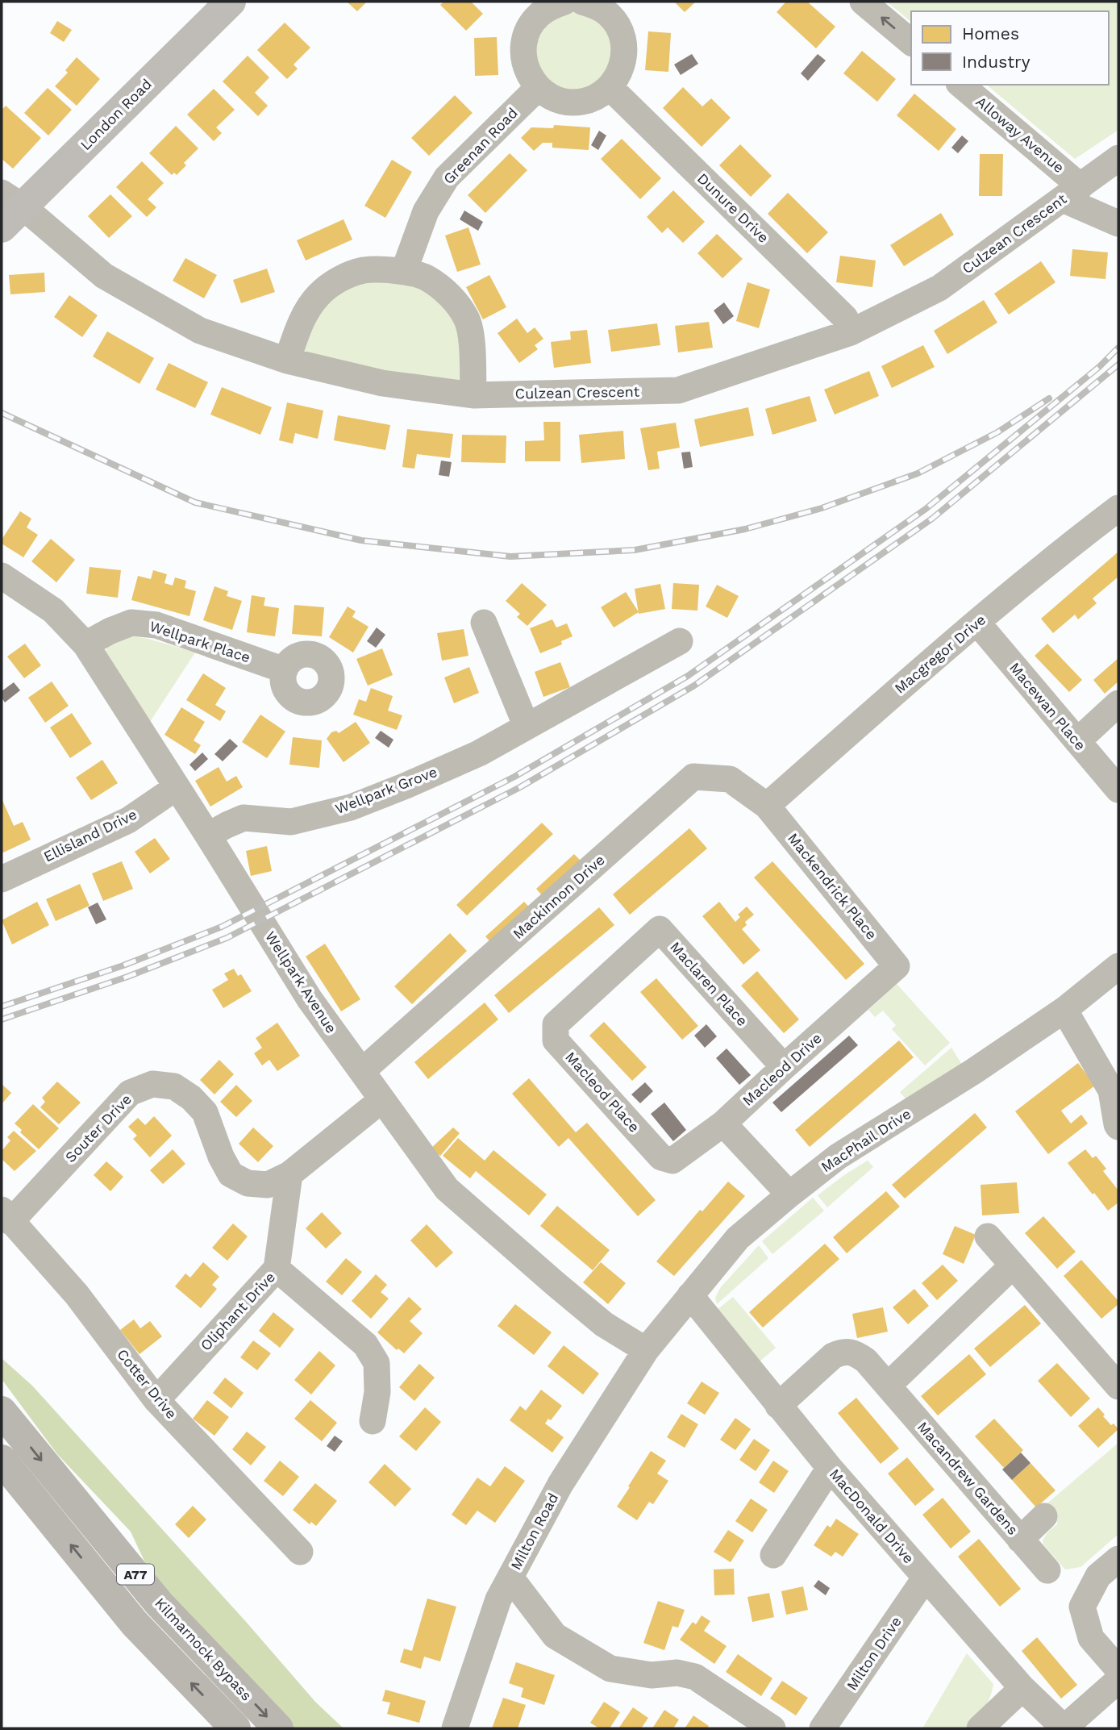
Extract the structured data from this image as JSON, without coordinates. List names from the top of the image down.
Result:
{
  "streets": {
    "highway": ["A77", "Kilmarnock Bypass"],
    "main road": ["London Road"],
    "street": [
      "Alloway Avenue",
      "Greenan Road",
      "Dunure Drive",
      "Culzean Crescent",
      "Wellpark Place",
      "Macgregor Drive",
      "Macewan Place",
      "Wellpark Grove",
      "Ellisland Drive",
      "Mackendrick Place",
      "Mackinnon Drive",
      "Wellpark Avenue",
      "Maclaren Place",
      "Macleod Drive",
      "Macleod Place",
      "Souter Drive",
      "MacPhail Drive",
      "Oliphant Drive",
      "Cotter Drive",
      "Macandrew Gardens",
      "MacDonald Drive",
      "Milton Road",
      "Milton Drive"
    ]
  },
  "crossings": [
    ["London Road", "Culzean Crescent"],
    ["Alloway Avenue", "Culzean Crescent"],
    ["Dunure Drive", "Culzean Crescent"],
    ["Wellpark Place", "Wellpark Avenue"],
    ["Macgregor Drive", "Macewan Place"],
    ["Macgregor Drive", "Mackendrick Place"],
    ["Macgregor Drive", "Mackinnon Drive"],
    ["Wellpark Grove", "Wellpark Avenue"],
    ["Ellisland Drive", "Wellpark Avenue"],
    ["Mackendrick Place", "Mackinnon Drive"],
    ["Mackendrick Place", "Macleod Drive"],
    ["Mackinnon Drive", "Wellpark Avenue"],
    ["Wellpark Avenue", "Souter Drive"],
    ["Wellpark Avenue", "MacPhail Drive"],
    ["Wellpark Avenue", "Milton Road"],
    ["Maclaren Place", "Macleod Drive"],
    ["Maclaren Place", "Macleod Place"],
    ["Macleod Drive", "Macleod Place"],
    ["Souter Drive", "Oliphant Drive"],
    ["Souter Drive", "Cotter Drive"],
    ["MacPhail Drive", "MacDonald Drive"],
    ["MacPhail Drive", "Milton Road"],
    ["Oliphant Drive", "Cotter Drive"],
    ["Macandrew Gardens", "MacDonald Drive"],
    ["MacDonald Drive", "Milton Drive"]
  ],
  "legend": ["Homes", "Industry"]
}
